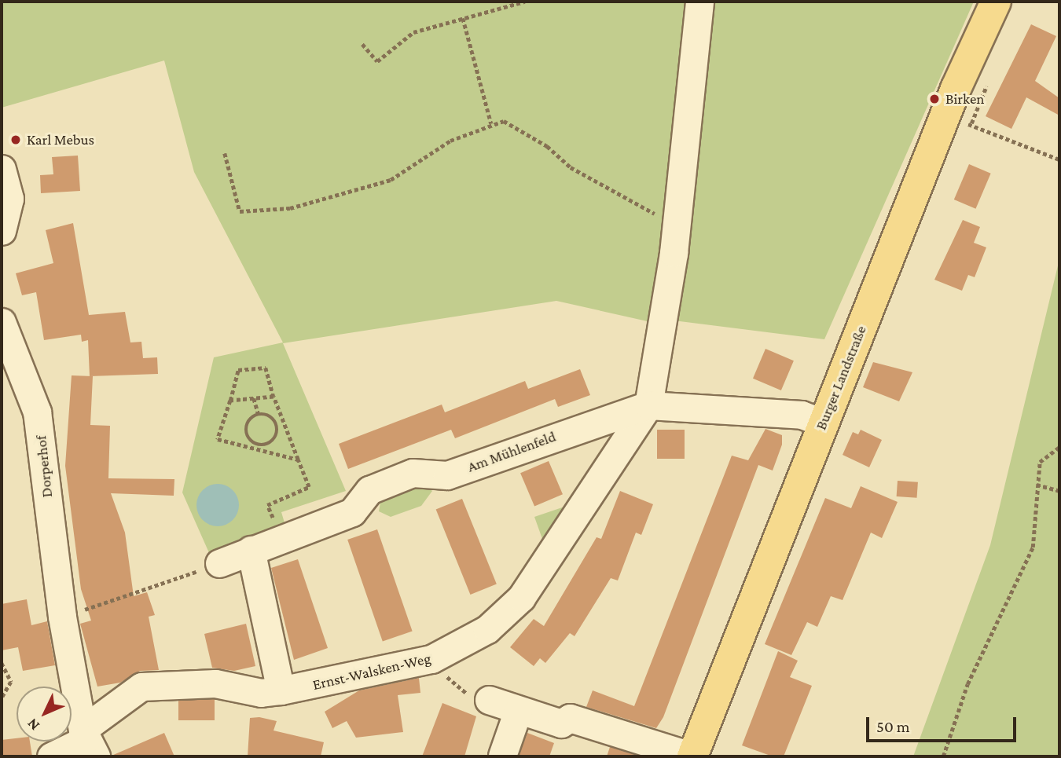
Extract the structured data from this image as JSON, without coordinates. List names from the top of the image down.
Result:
{
  "streets": {
    "main road": ["Burger Landstraße"],
    "street": ["Am Mühlenfeld", "Dorperhof", "Ernst-Walsken-Weg"]
  },
  "crossings": [
    ["Burger Landstraße", "Am Mühlenfeld"],
    ["Am Mühlenfeld", "Ernst-Walsken-Weg"]
  ],
  "places": ["Birken", "Karl Mebus"],
  "scale_bar": "50 m",
  "north": "bottom left"
}
